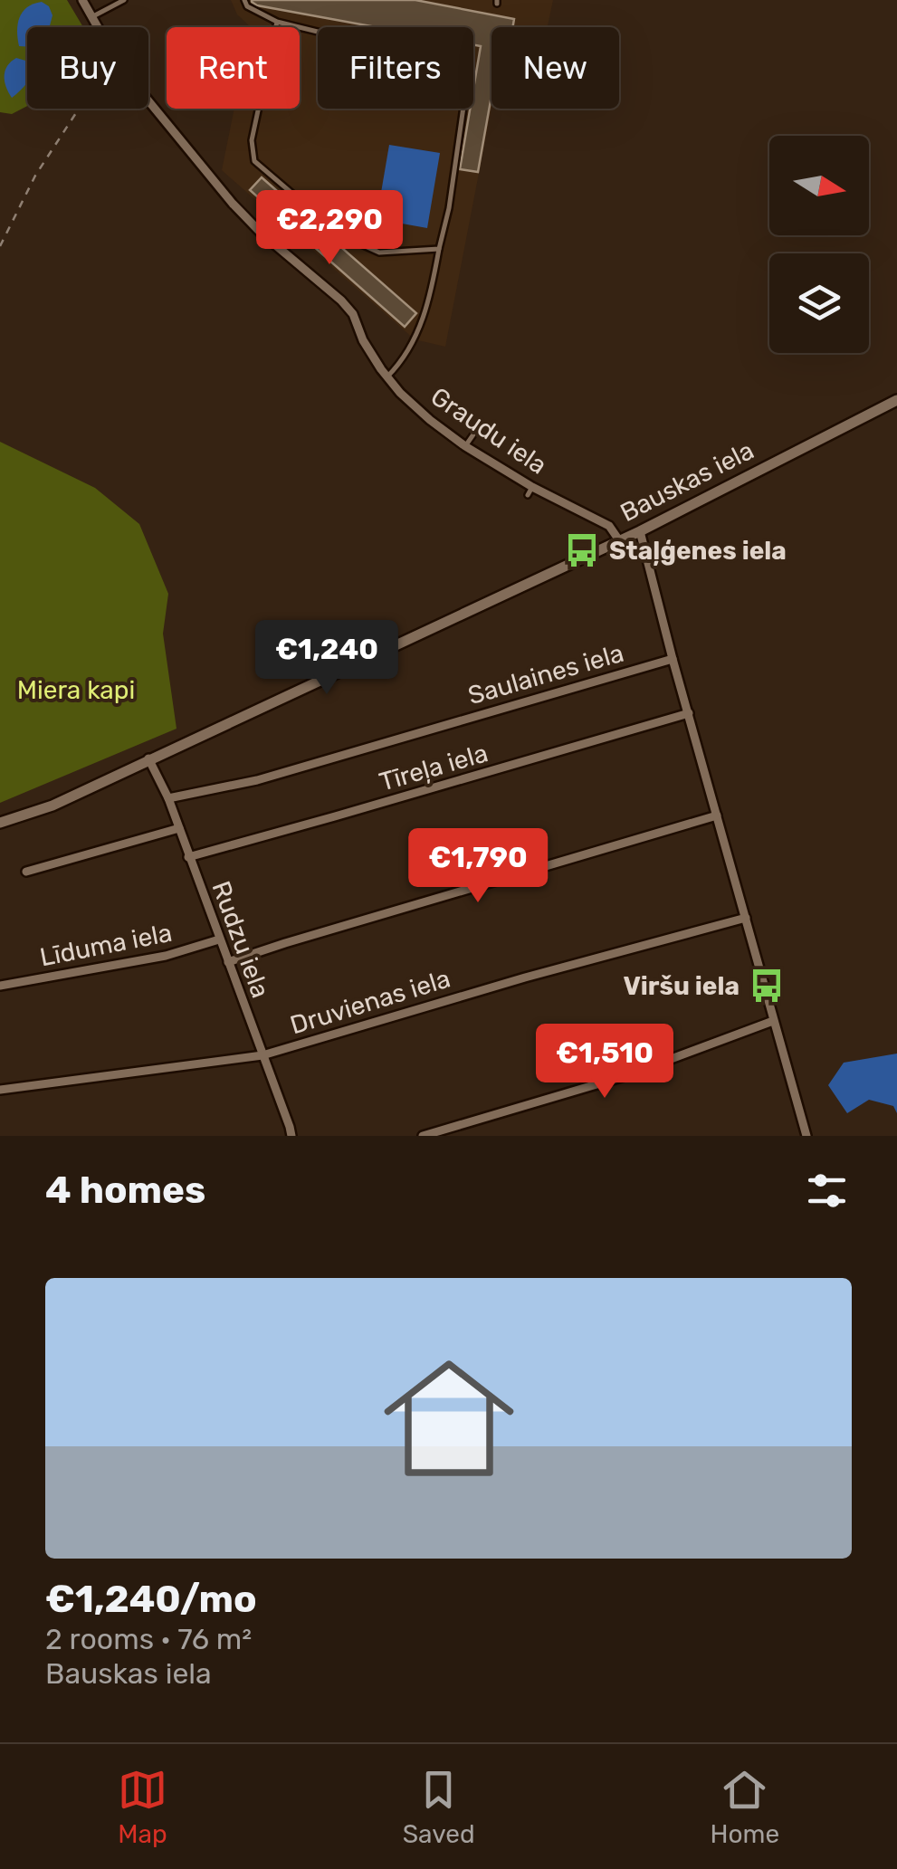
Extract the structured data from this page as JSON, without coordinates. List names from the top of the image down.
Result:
{
  "streets": {
    "street": [
      "Graudu iela",
      "Bauskas iela",
      "Saulaines iela",
      "Tīreļa iela",
      "Rudzu iela",
      "Līduma iela",
      "Druvienas iela"
    ]
  },
  "crossings": [
    ["Graudu iela", "Bauskas iela"],
    ["Bauskas iela", "Rudzu iela"],
    ["Saulaines iela", "Rudzu iela"],
    ["Tīreļa iela", "Rudzu iela"],
    ["Rudzu iela", "Līduma iela"],
    ["Rudzu iela", "Druvienas iela"]
  ],
  "parks": ["Miera kapi"],
  "places": {
    "bus stop": ["Staļģenes iela", "Viršu iela"]
  },
  "north": "right",
  "page": {
    "chip": [
      "Buy",
      "Rent",
      "Filters",
      "New"
    ],
    "price": [
      "€2,290",
      "€1,240",
      "€1,790",
      "€1,510"
    ],
    "heading": "4 homes",
    "list": [
      {
        "name": "€1,240/mo",
        "note": "2 rooms · 76 m² · Bauskas iela"
      }
    ],
    "tabs": ["Map", "Saved", "Home"]
  }
}
